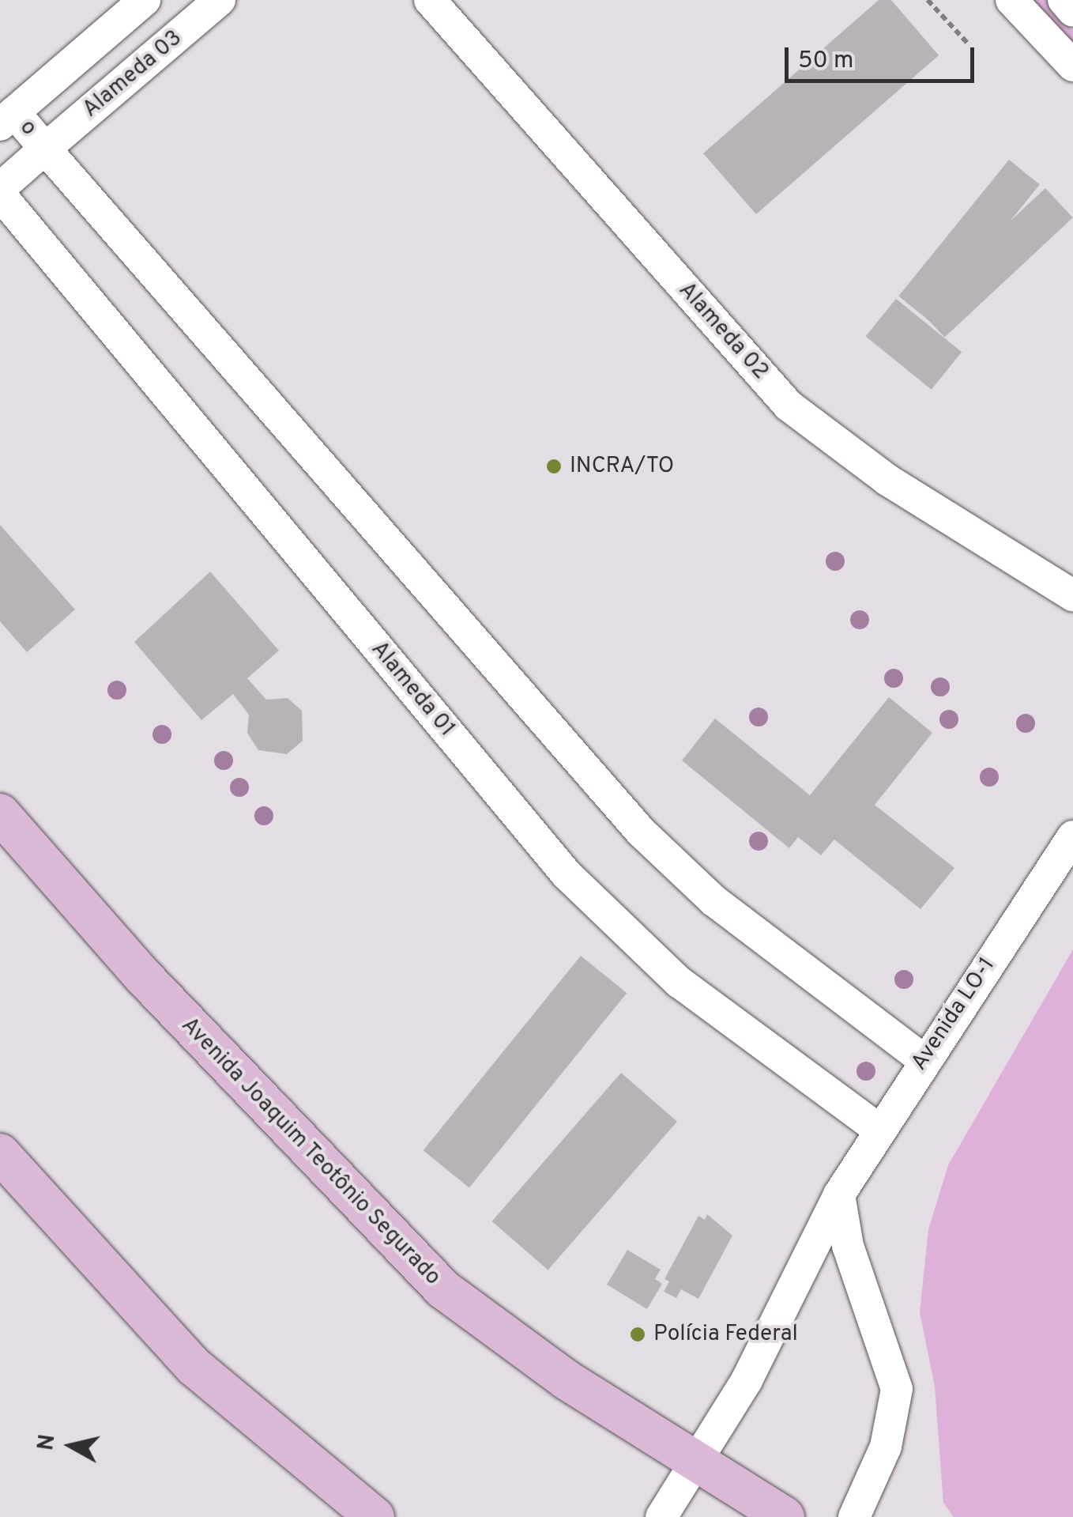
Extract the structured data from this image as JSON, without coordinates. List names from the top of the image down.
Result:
{
  "streets": {
    "main road": ["Avenida Joaquim Teotônio Segurado"],
    "street": [
      "Alameda 03",
      "o",
      "Alameda 02",
      "Alameda 01",
      "Avenida LO-1"
    ]
  },
  "crossings": [
    ["Alameda 03", "o"],
    ["Alameda 01", "Avenida LO-1"],
    ["Avenida LO-1", "Avenida Joaquim Teotônio Segurado"]
  ],
  "places": ["INCRA/TO", "Polícia Federal"],
  "scale_bar": "50 m",
  "north": "left"
}
